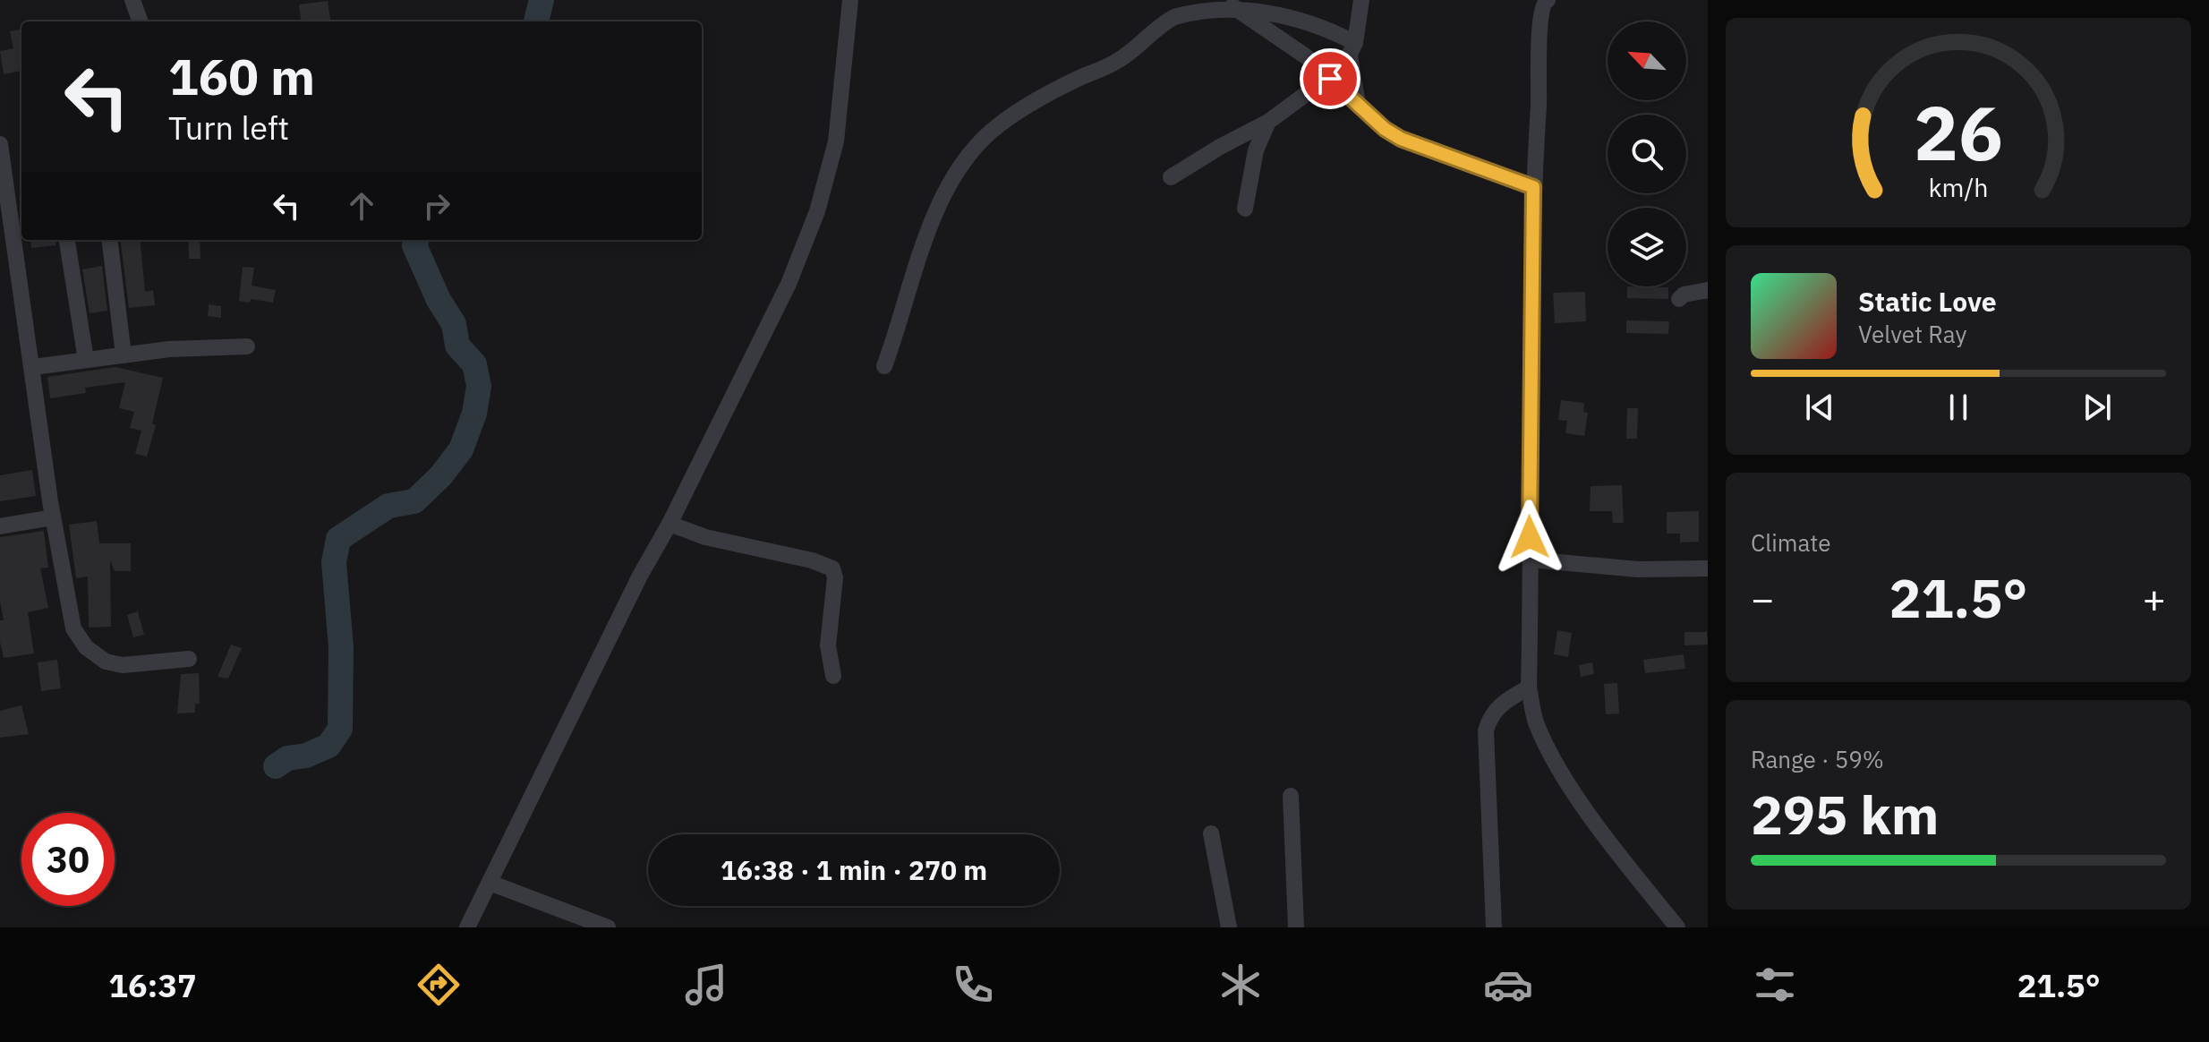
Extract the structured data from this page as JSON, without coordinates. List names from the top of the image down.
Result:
{
  "north": "top left",
  "page": {
    "turn": ["160 m", "Turn left"],
    "song": ["Static Love", "Velvet Ray"],
    "tile": [
      "Climate",
      ["Range · 59%", "295 km"]
    ],
    "heat": ["−", "21.5°", "+"],
    "limit": "30",
    "trip": "16:38 · 1 min · 270 m",
    "tabs": ["16:37", "21.5°"],
    "gauge": ["26", "km/h"]
  }
}
